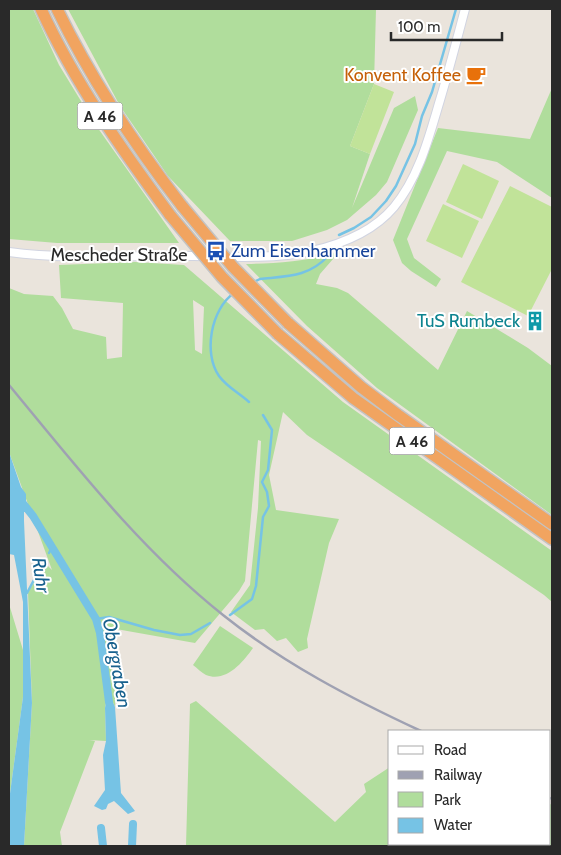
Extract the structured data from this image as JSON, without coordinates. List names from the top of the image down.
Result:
{
  "streets": {
    "highway": ["A 46"],
    "street": ["Mescheder Straße"]
  },
  "water": ["Ruhr", "Obergraben"],
  "places": {
    "cafe": ["Konvent Koffee"],
    "bus stop": ["Zum Eisenhammer"],
    "building": ["TuS Rumbeck"]
  },
  "legend": [
    "Road",
    "Railway",
    "Park",
    "Water"
  ],
  "scale_bar": "100 m"
}
